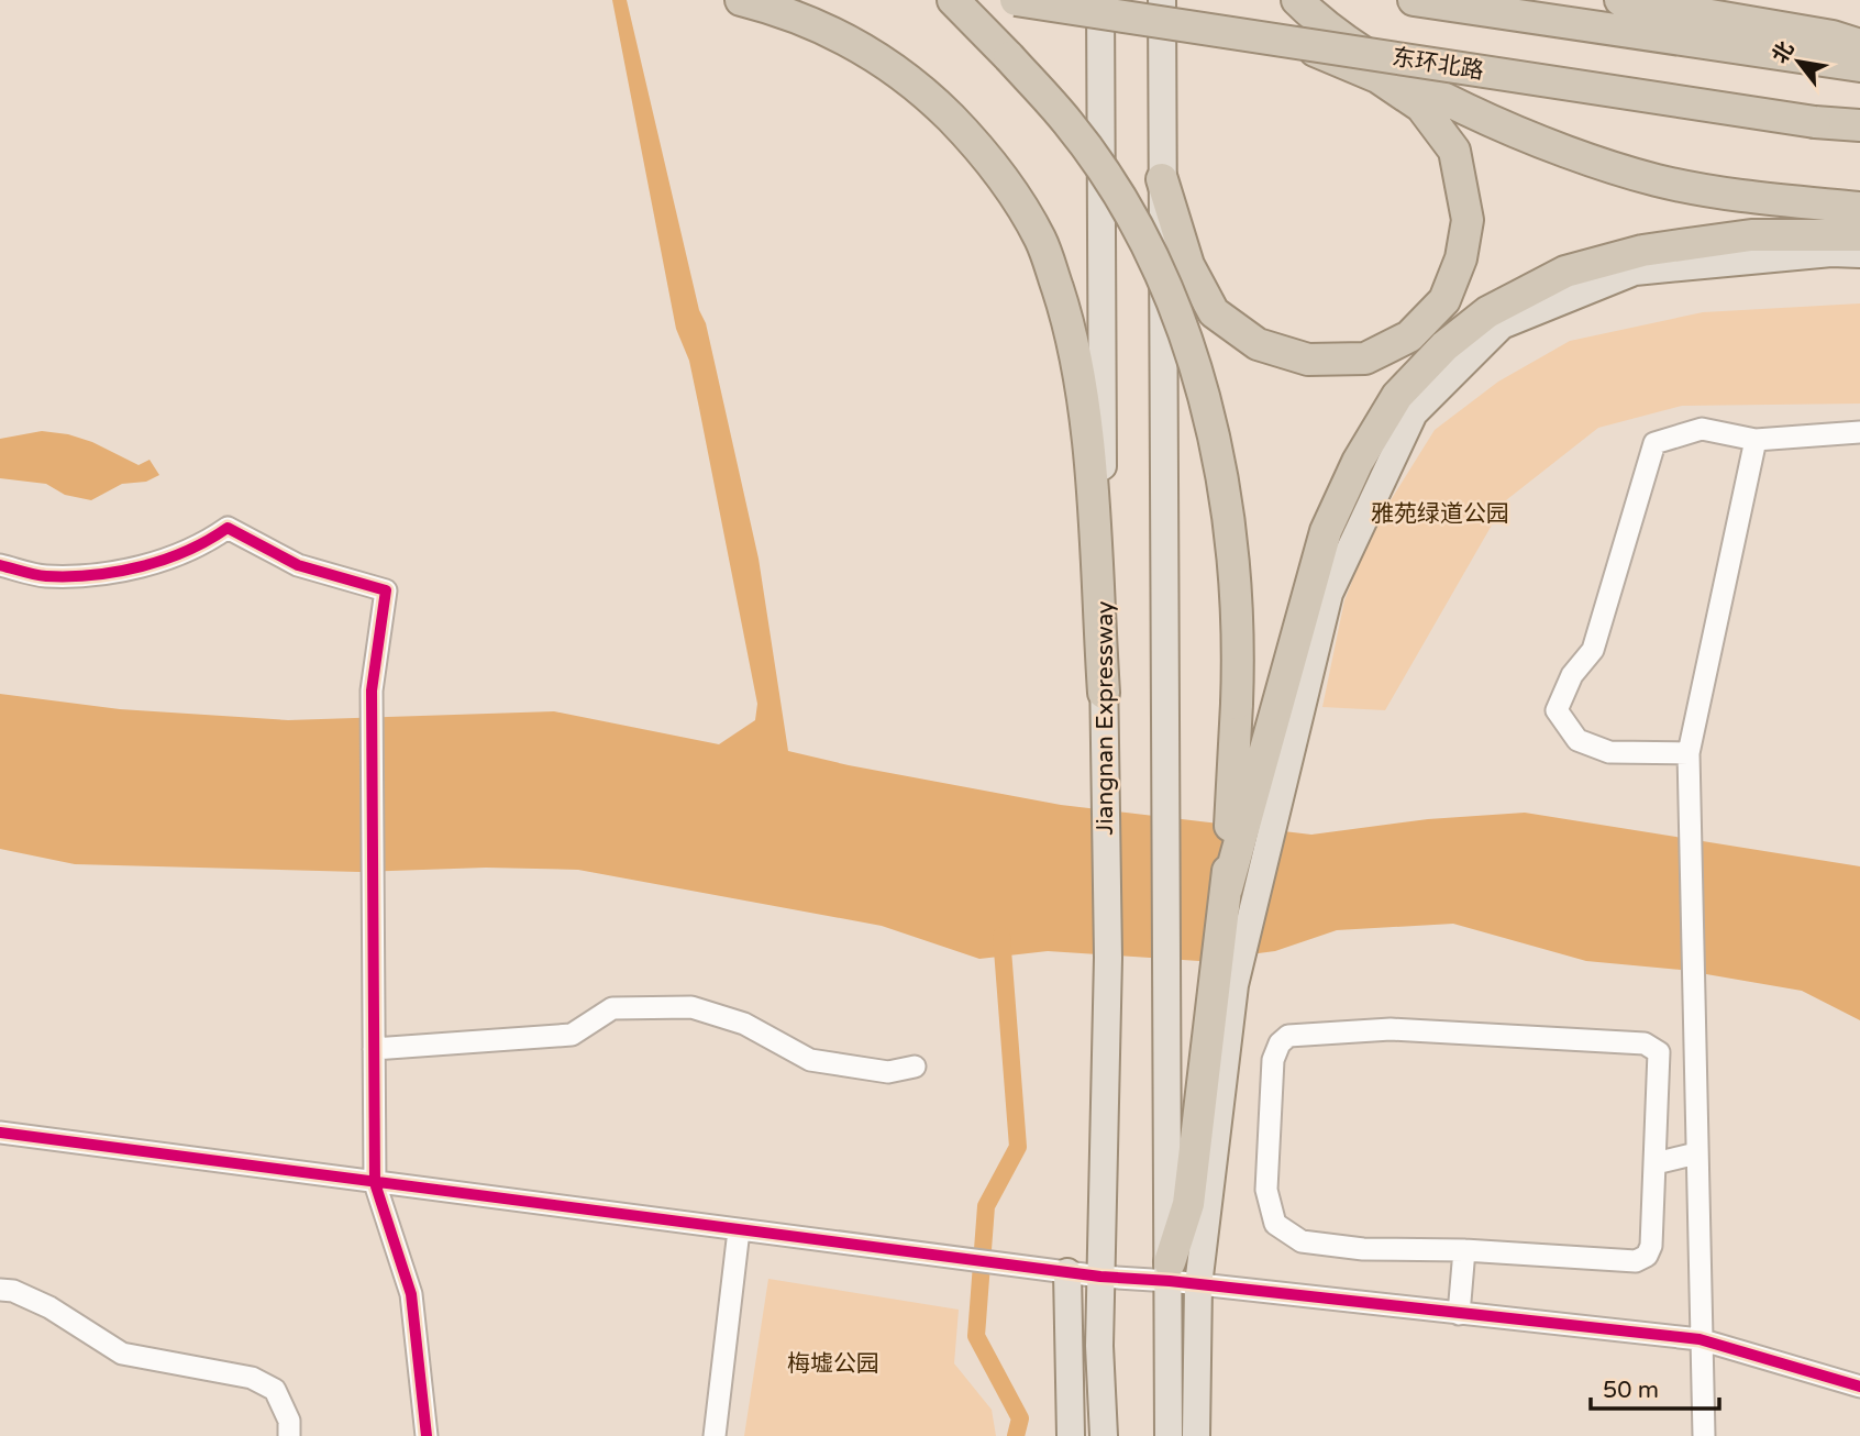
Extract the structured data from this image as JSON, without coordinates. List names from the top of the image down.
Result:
{
  "streets": {
    "highway": ["东环北路"],
    "main road": ["Jiangnan Expressway"]
  },
  "parks": ["雅苑绿道公园", "梅墟公园"],
  "scale_bar": "50 m",
  "north": "top left"
}
